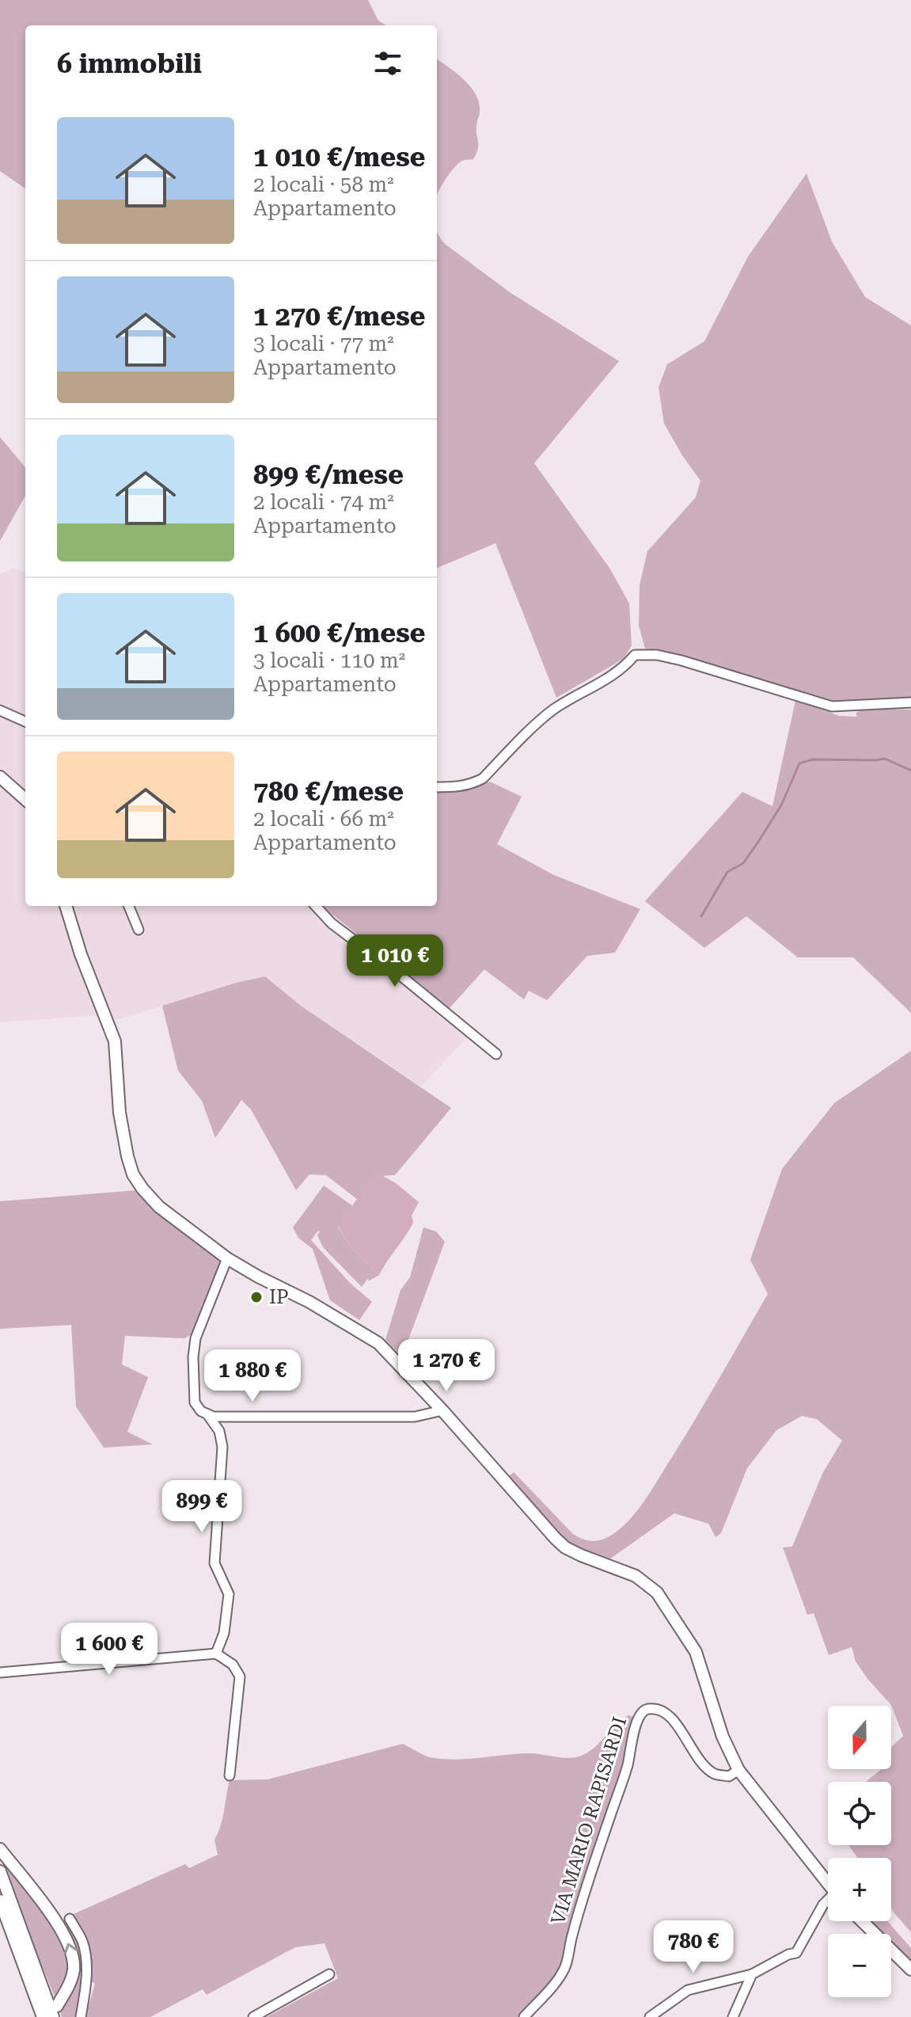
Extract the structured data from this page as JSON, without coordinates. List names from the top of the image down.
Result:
{
  "streets": {
    "street": ["VIA MARIO RAPISARDI"]
  },
  "places": ["IP"],
  "north": "bottom",
  "page": {
    "heading": "6 immobili",
    "list": [
      {
        "name": "1 010 €/mese",
        "note": "2 locali · 58 m² · Appartamento"
      },
      {
        "name": "1 270 €/mese",
        "note": "3 locali · 77 m² · Appartamento"
      },
      {
        "name": "899 €/mese",
        "note": "2 locali · 74 m² · Appartamento"
      },
      {
        "name": "1 600 €/mese",
        "note": "3 locali · 110 m² · Appartamento"
      },
      {
        "name": "780 €/mese",
        "note": "2 locali · 66 m² · Appartamento"
      }
    ],
    "price": [
      "1 010 €",
      "1 270 €",
      "1 880 €",
      "899 €",
      "1 600 €",
      "780 €"
    ],
    "map_buttons": ["+", "−"]
  }
}
